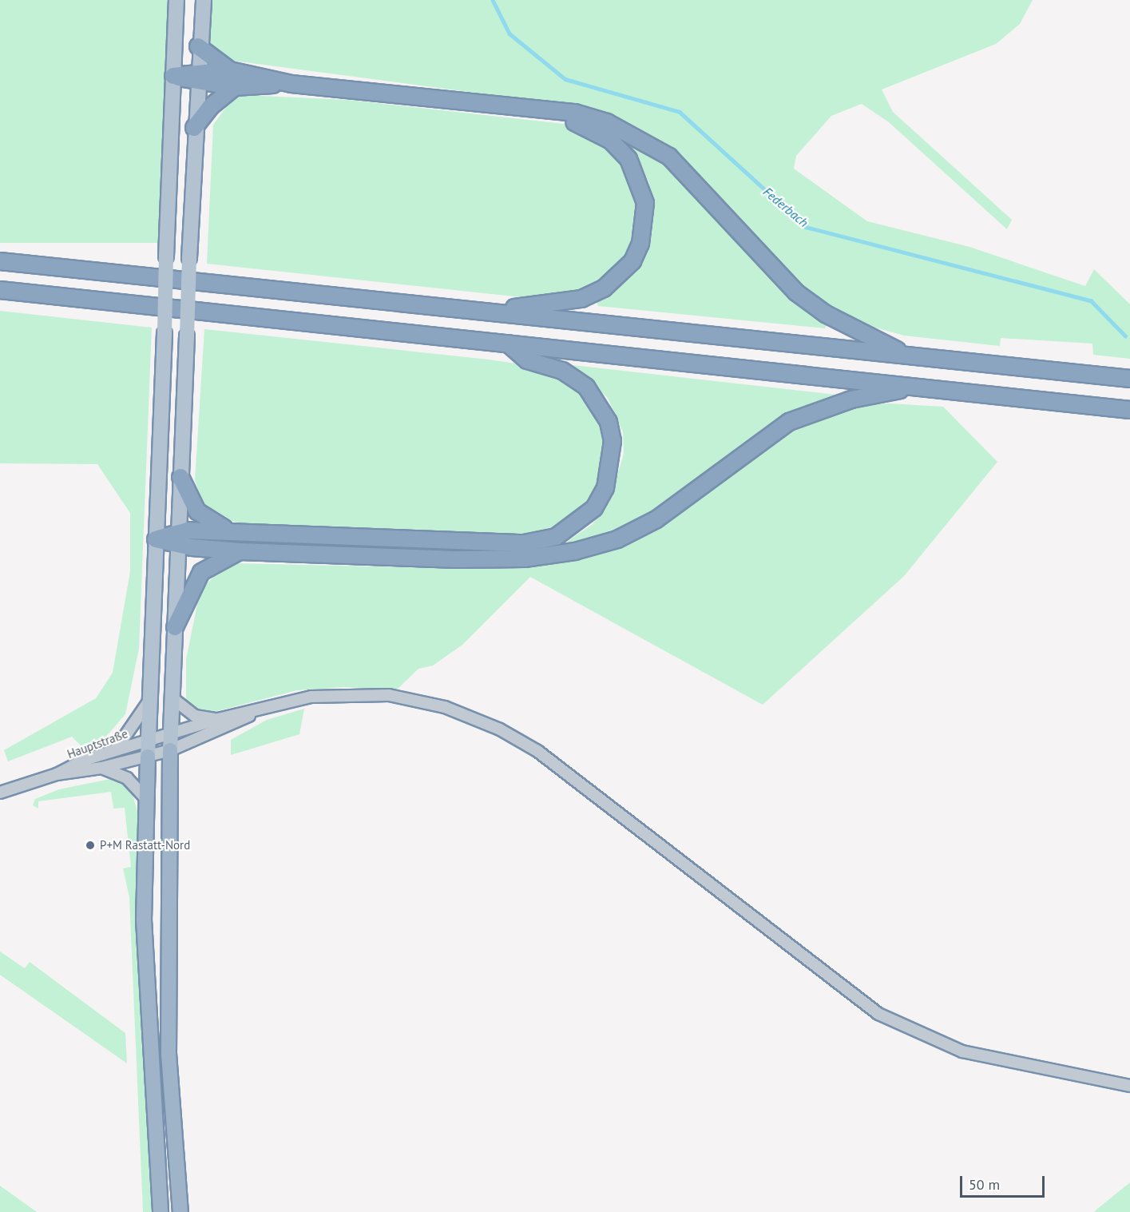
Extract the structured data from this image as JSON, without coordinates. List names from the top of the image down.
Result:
{
  "streets": {
    "street": ["Hauptstraße"]
  },
  "water": ["Federbach"],
  "places": ["P+M Rastatt-Nord"],
  "scale_bar": "50 m"
}
